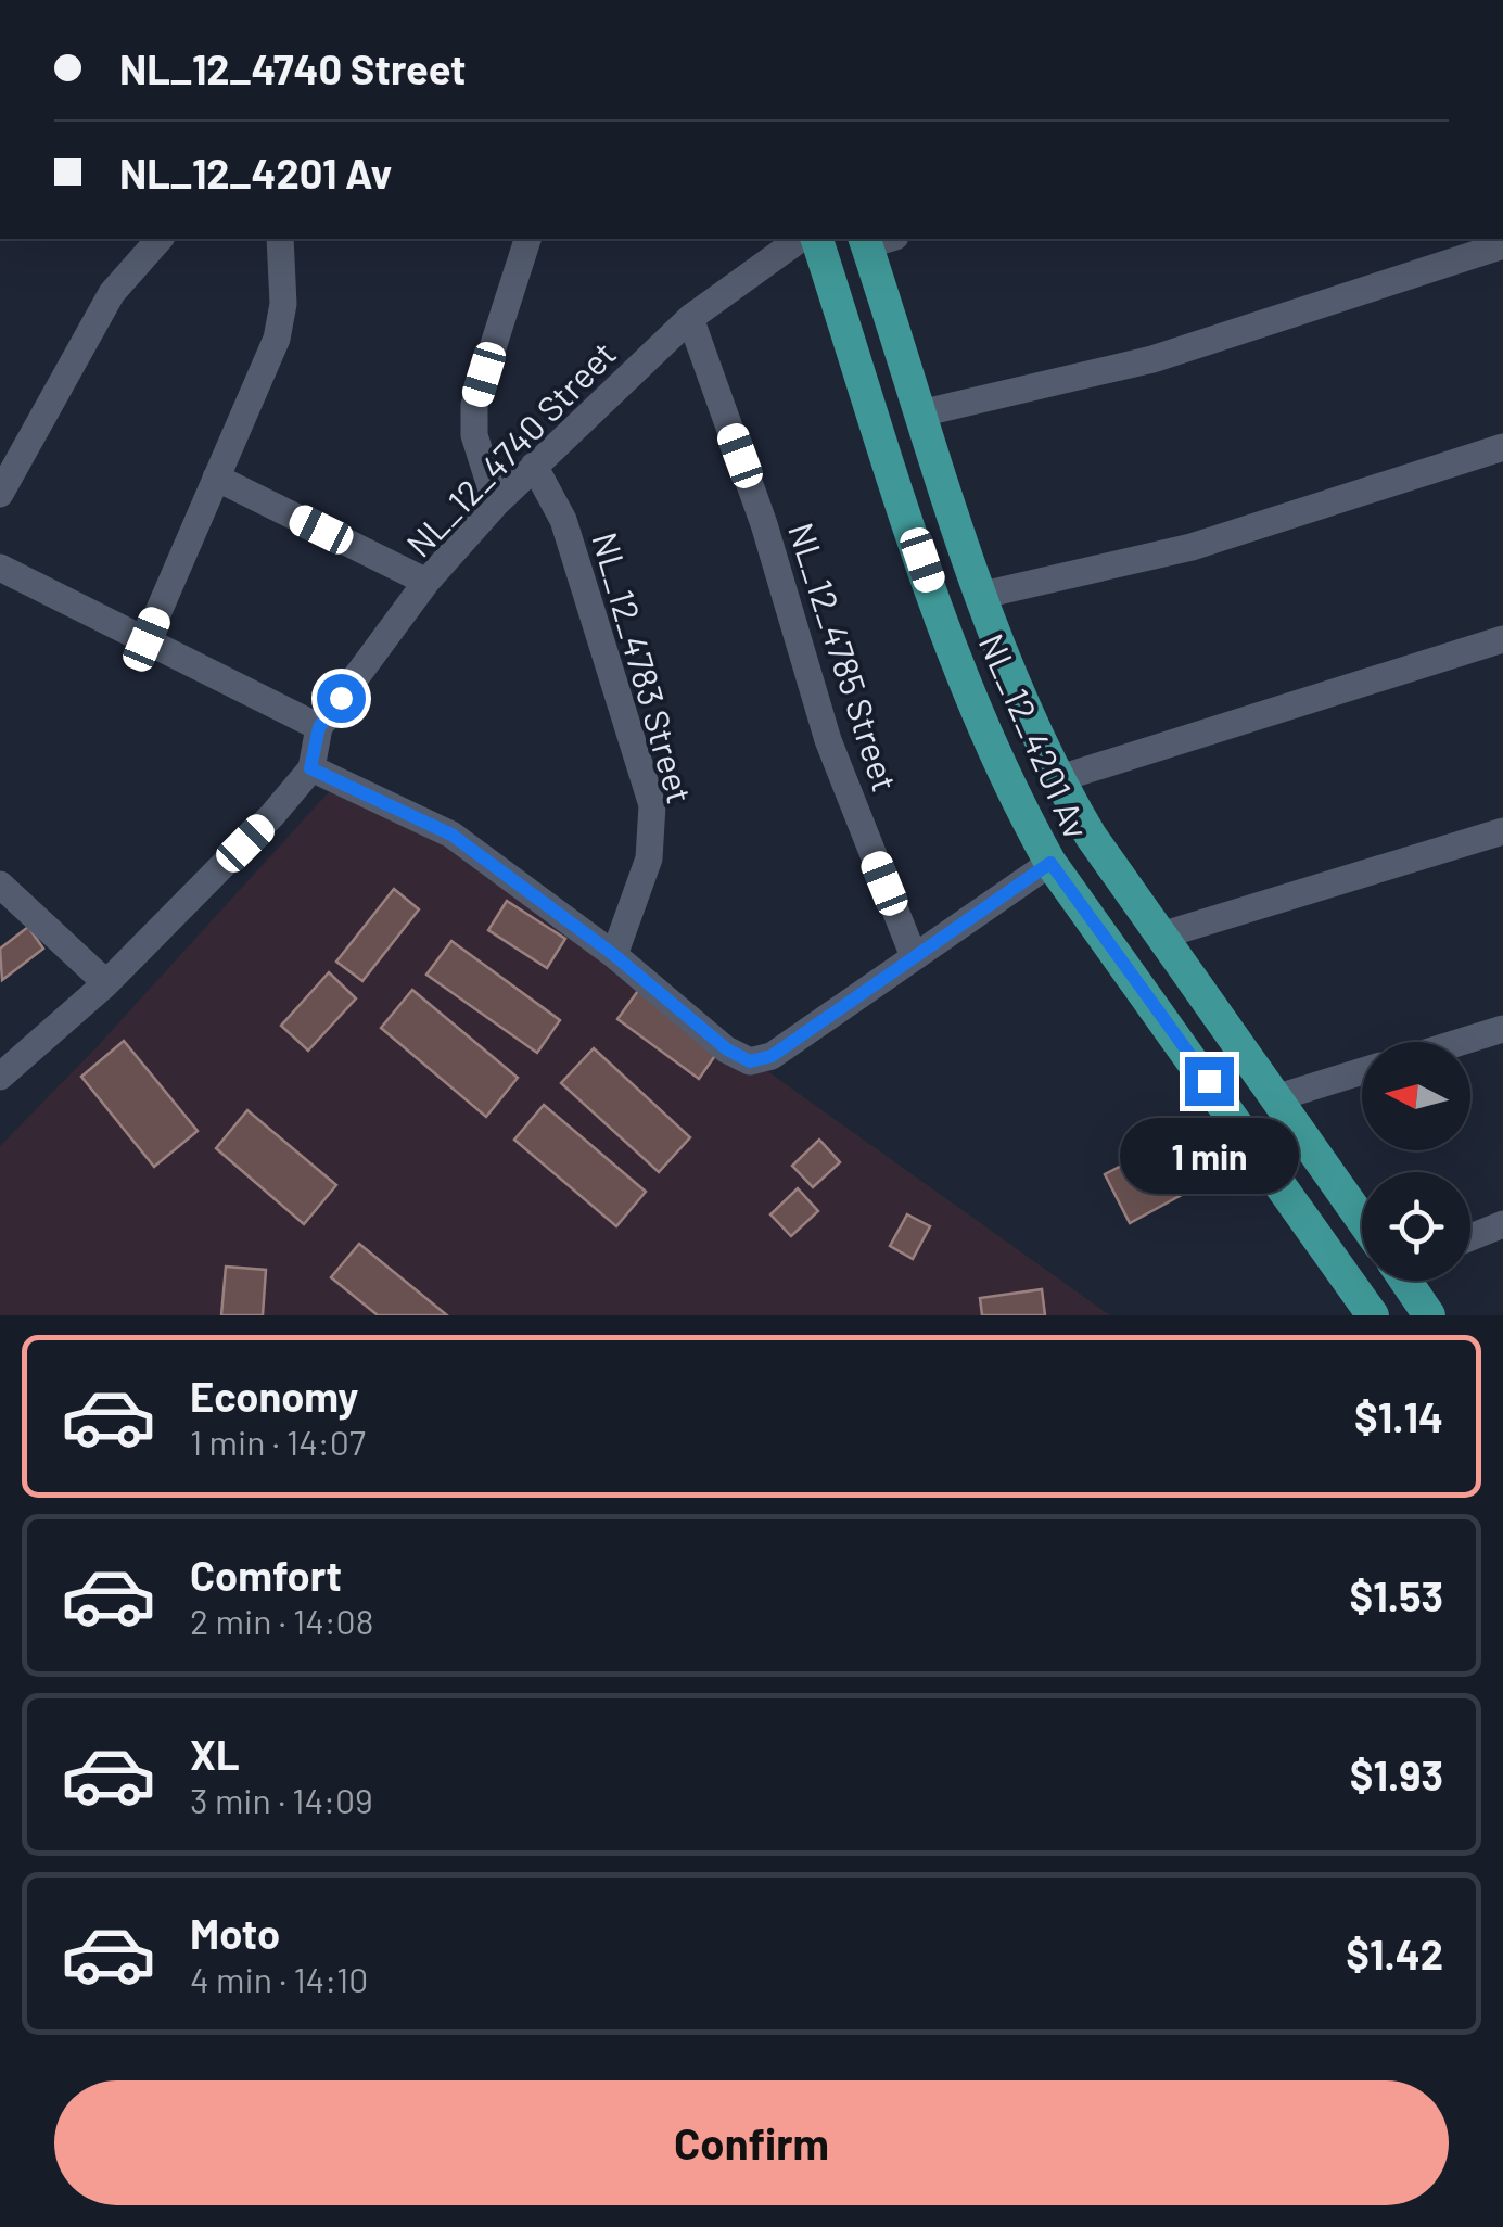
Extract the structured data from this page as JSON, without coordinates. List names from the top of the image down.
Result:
{
  "streets": {
    "main road": ["NL_12_4201 Av"],
    "street": ["NL_12_4740 Street", "NL_12_4785 Street", "NL_12_4783 Street"]
  },
  "crossings": [
    ["NL_12_4740 Street", "NL_12_4785 Street"],
    ["NL_12_4740 Street", "NL_12_4783 Street"]
  ],
  "north": "left",
  "page": {
    "banner": ["NL_12_4740 Street", "NL_12_4201 Av"],
    "bubble": "1 min",
    "list": [
      {
        "name": "Economy",
        "note": "1 min · 14:07",
        "value": "$1.14"
      },
      {
        "name": "Comfort",
        "note": "2 min · 14:08",
        "value": "$1.53"
      },
      {
        "name": "XL",
        "note": "3 min · 14:09",
        "value": "$1.93"
      },
      {
        "name": "Moto",
        "note": "4 min · 14:10",
        "value": "$1.42"
      }
    ],
    "buttons": "Confirm"
  }
}
